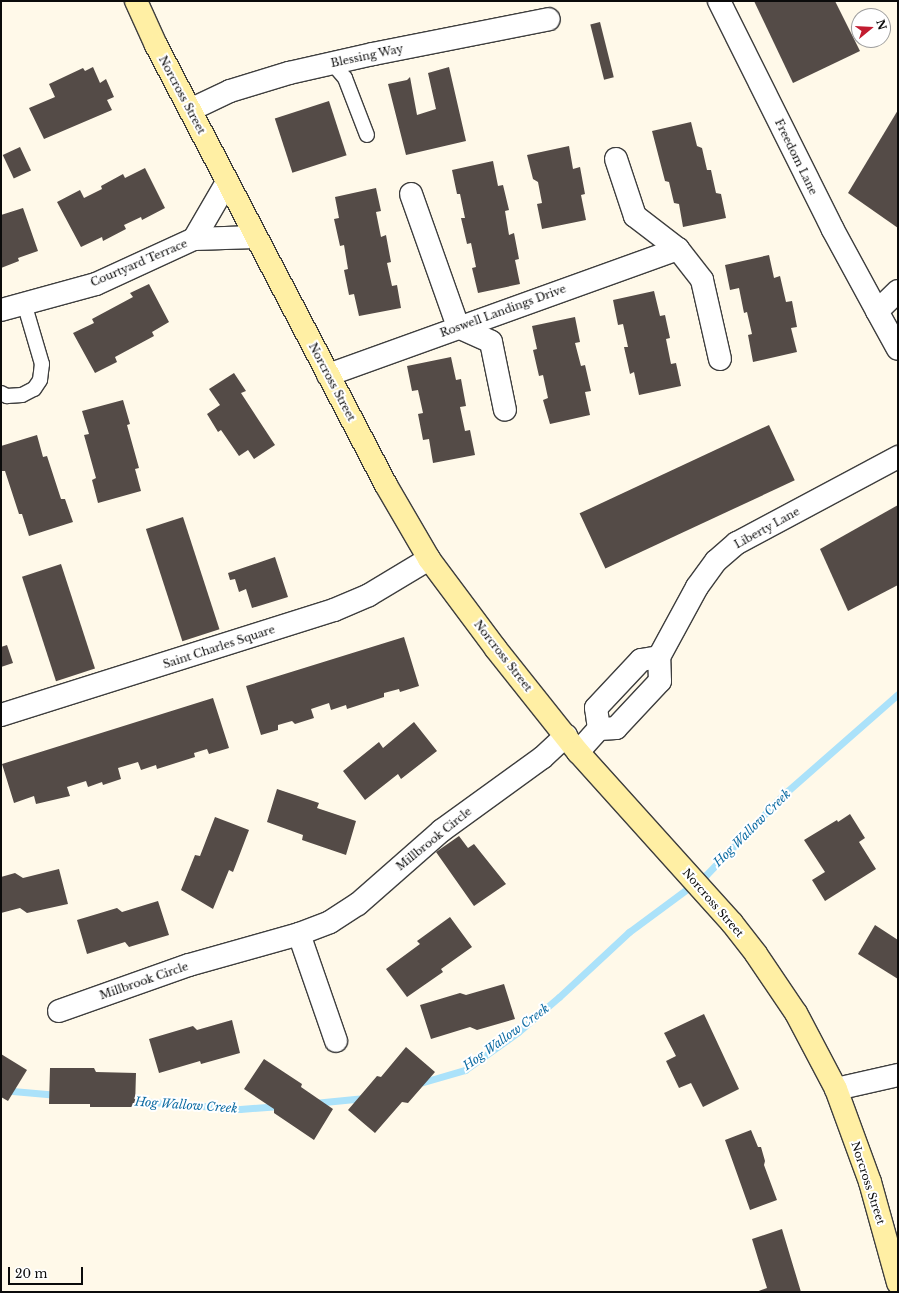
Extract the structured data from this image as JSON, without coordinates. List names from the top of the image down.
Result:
{
  "streets": {
    "street": [
      "Blessing Way",
      "Norcross Street",
      "Freedom Lane",
      "Courtyard Terrace",
      "Roswell Landings Drive",
      "Liberty Lane",
      "Saint Charles Square",
      "Millbrook Circle"
    ]
  },
  "crossings": [
    ["Blessing Way", "Norcross Street"],
    ["Norcross Street", "Courtyard Terrace"],
    ["Norcross Street", "Roswell Landings Drive"],
    ["Norcross Street", "Saint Charles Square"],
    ["Norcross Street", "Millbrook Circle"]
  ],
  "water": ["Hog Wallow Creek"],
  "scale_bar": "20 m",
  "north": "right"
}
